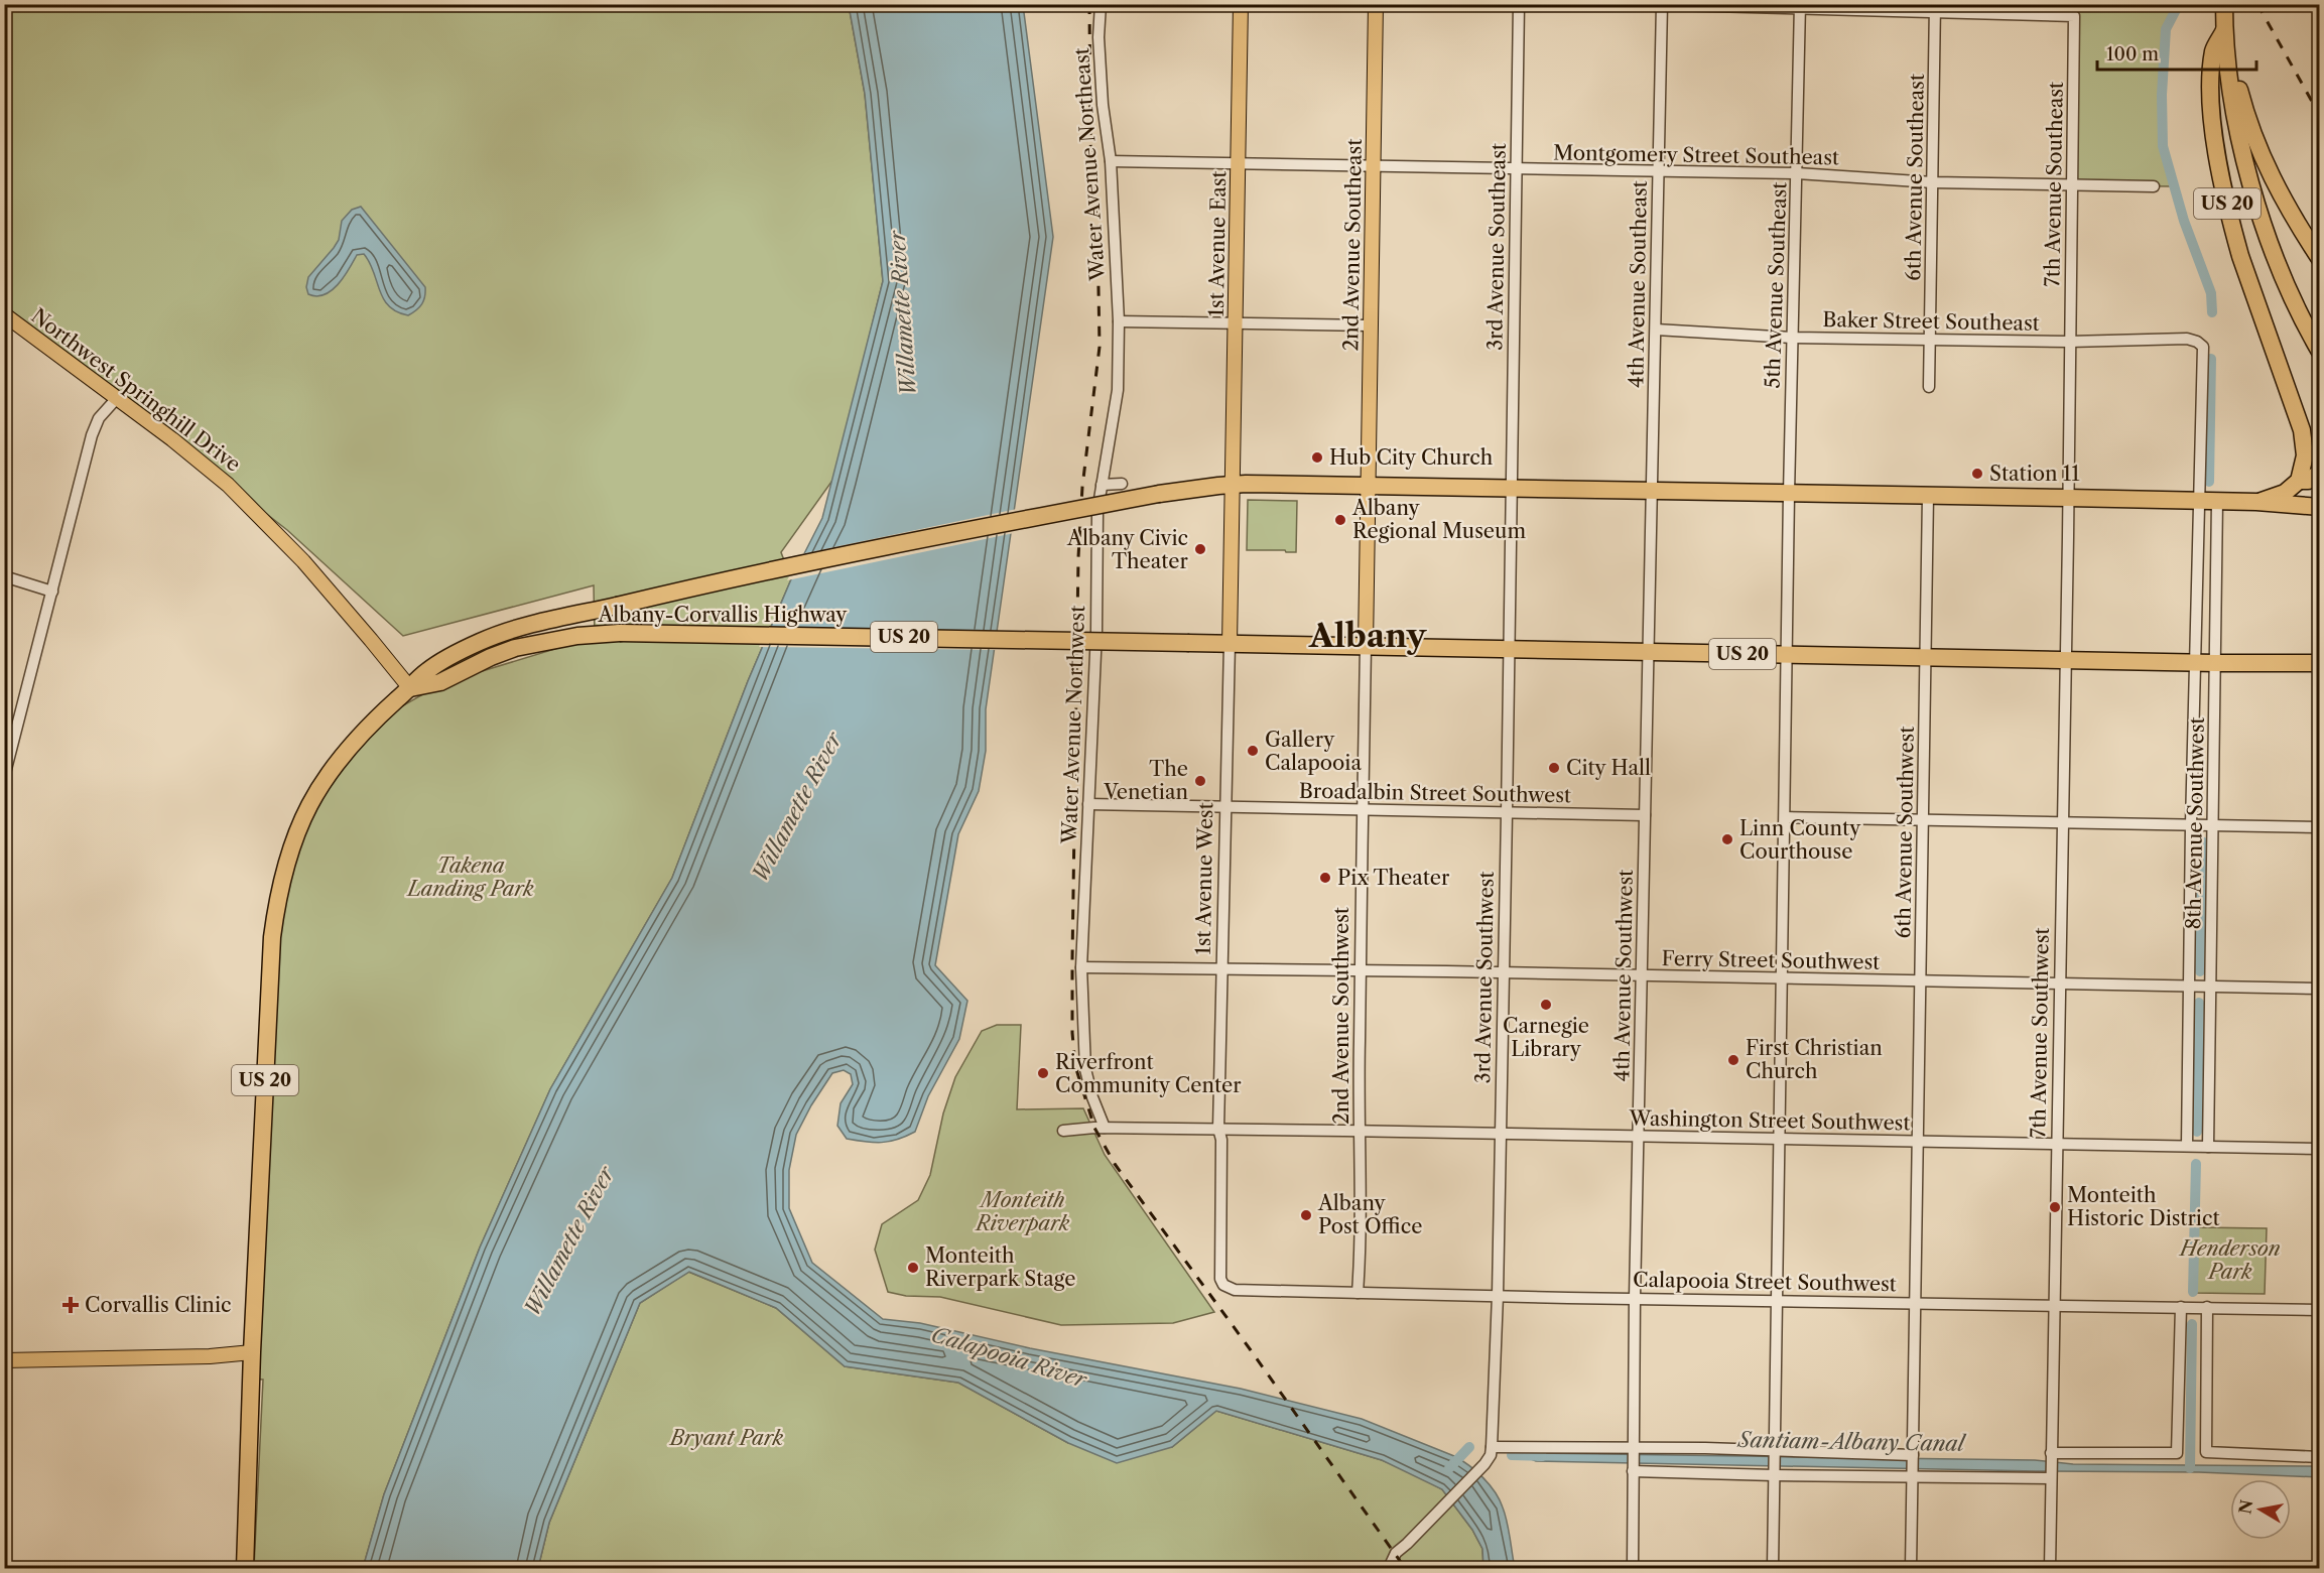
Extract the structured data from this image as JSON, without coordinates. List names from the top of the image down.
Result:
{
  "streets": {
    "highway": ["US 20", "Albany-Corvallis Highway"],
    "main road": [
      "1st Avenue East",
      "2nd Avenue Southeast",
      "Northwest Springhill Drive",
      "1st Avenue West",
      "2nd Avenue Southwest"
    ],
    "street": [
      "Montgomery Street Southeast",
      "Water Avenue Northeast",
      "6th Avenue Southeast",
      "7th Avenue Southeast",
      "3rd Avenue Southeast",
      "4th Avenue Southeast",
      "5th Avenue Southeast",
      "Baker Street Southeast",
      "Water Avenue Northwest",
      "Broadalbin Street Southwest",
      "8th Avenue Southwest",
      "6th Avenue Southwest",
      "Ferry Street Southwest",
      "4th Avenue Southwest",
      "3rd Avenue Southwest",
      "7th Avenue Southwest",
      "Washington Street Southwest",
      "Calapooia Street Southwest"
    ]
  },
  "crossings": [
    ["Montgomery Street Southeast", "Water Avenue Northeast"],
    ["Montgomery Street Southeast", "6th Avenue Southeast"],
    ["Montgomery Street Southeast", "7th Avenue Southeast"],
    ["Montgomery Street Southeast", "1st Avenue East"],
    ["Montgomery Street Southeast", "2nd Avenue Southeast"],
    ["Montgomery Street Southeast", "3rd Avenue Southeast"],
    ["Montgomery Street Southeast", "4th Avenue Southeast"],
    ["Montgomery Street Southeast", "5th Avenue Southeast"],
    ["Water Avenue Northeast", "Water Avenue Northwest"],
    ["6th Avenue Southeast", "7th Avenue Southeast"],
    ["6th Avenue Southeast", "Baker Street Southeast"],
    ["7th Avenue Southeast", "US 20"],
    ["7th Avenue Southeast", "Baker Street Southeast"],
    ["7th Avenue Southeast", "7th Avenue Southwest"],
    ["US 20", "1st Avenue East"],
    ["US 20", "2nd Avenue Southeast"],
    ["US 20", "3rd Avenue Southeast"],
    ["US 20", "4th Avenue Southeast"],
    ["US 20", "5th Avenue Southeast"],
    ["US 20", "Albany-Corvallis Highway"],
    ["US 20", "8th Avenue Southwest"],
    ["US 20", "6th Avenue Southwest"],
    ["US 20", "1st Avenue West"],
    ["US 20", "4th Avenue Southwest"],
    ["US 20", "3rd Avenue Southwest"],
    ["US 20", "2nd Avenue Southwest"],
    ["US 20", "7th Avenue Southwest"],
    ["1st Avenue East", "Albany-Corvallis Highway"],
    ["1st Avenue East", "1st Avenue West"],
    ["2nd Avenue Southeast", "2nd Avenue Southwest"],
    ["3rd Avenue Southeast", "3rd Avenue Southwest"],
    ["4th Avenue Southeast", "Baker Street Southeast"],
    ["4th Avenue Southeast", "4th Avenue Southwest"],
    ["5th Avenue Southeast", "Baker Street Southeast"],
    ["5th Avenue Southeast", "Ferry Street Southwest"],
    ["5th Avenue Southeast", "Washington Street Southwest"],
    ["5th Avenue Southeast", "Calapooia Street Southwest"],
    ["Baker Street Southeast", "8th Avenue Southwest"],
    ["Northwest Springhill Drive", "Albany-Corvallis Highway"],
    ["Albany-Corvallis Highway", "1st Avenue West"],
    ["Water Avenue Northwest", "Broadalbin Street Southwest"],
    ["Water Avenue Northwest", "Ferry Street Southwest"],
    ["Water Avenue Northwest", "Washington Street Southwest"],
    ["Broadalbin Street Southwest", "1st Avenue West"],
    ["Broadalbin Street Southwest", "4th Avenue Southwest"],
    ["Broadalbin Street Southwest", "3rd Avenue Southwest"],
    ["Broadalbin Street Southwest", "2nd Avenue Southwest"],
    ["8th Avenue Southwest", "Ferry Street Southwest"],
    ["8th Avenue Southwest", "Washington Street Southwest"],
    ["6th Avenue Southwest", "Ferry Street Southwest"],
    ["6th Avenue Southwest", "Washington Street Southwest"],
    ["6th Avenue Southwest", "Calapooia Street Southwest"],
    ["1st Avenue West", "Ferry Street Southwest"],
    ["1st Avenue West", "Washington Street Southwest"],
    ["1st Avenue West", "Calapooia Street Southwest"],
    ["Ferry Street Southwest", "4th Avenue Southwest"],
    ["Ferry Street Southwest", "3rd Avenue Southwest"],
    ["Ferry Street Southwest", "2nd Avenue Southwest"],
    ["Ferry Street Southwest", "7th Avenue Southwest"],
    ["4th Avenue Southwest", "Washington Street Southwest"],
    ["4th Avenue Southwest", "Calapooia Street Southwest"],
    ["3rd Avenue Southwest", "Washington Street Southwest"],
    ["3rd Avenue Southwest", "Calapooia Street Southwest"],
    ["2nd Avenue Southwest", "Washington Street Southwest"],
    ["2nd Avenue Southwest", "Calapooia Street Southwest"],
    ["7th Avenue Southwest", "Washington Street Southwest"],
    ["7th Avenue Southwest", "Calapooia Street Southwest"]
  ],
  "districts": ["Albany"],
  "water": ["Willamette River", "Calapooia River", "Santiam-Albany Canal"],
  "parks": [
    "Takena Landing Park",
    "Monteith Riverpark",
    "Henderson Park",
    "Bryant Park"
  ],
  "places": {
    "other": [
      "Hub City Church",
      "Station 11",
      "Albany Regional Museum",
      "Albany Civic Theater",
      "Gallery Calapooia",
      "City Hall",
      "The Venetian",
      "Linn County Courthouse",
      "Pix Theater",
      "Carnegie Library",
      "First Christian Church",
      "Riverfront Community Center",
      "Monteith Historic District",
      "Albany Post Office",
      "Monteith Riverpark Stage"
    ],
    "health": ["Corvallis Clinic"]
  },
  "scale_bar": "100 m",
  "north": "left"
}
